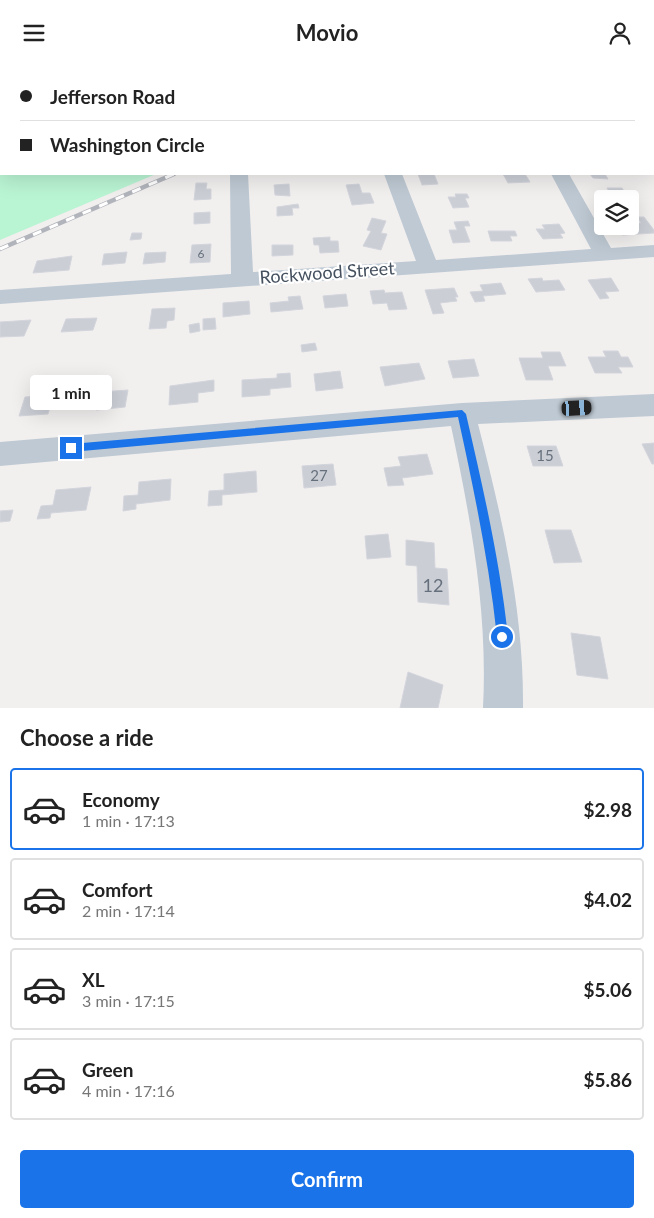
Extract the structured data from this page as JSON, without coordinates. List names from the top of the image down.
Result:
{
  "streets": {
    "street": ["Rockwood Street"]
  },
  "house_numbers": [
    "6",
    "15",
    "27",
    "12"
  ],
  "page": {
    "header": "Movio",
    "banner": ["Jefferson Road", "Washington Circle"],
    "bubble": "1 min",
    "heading": "Choose a ride",
    "list": [
      {
        "name": "Economy",
        "note": "1 min · 17:13",
        "value": "$2.98"
      },
      {
        "name": "Comfort",
        "note": "2 min · 17:14",
        "value": "$4.02"
      },
      {
        "name": "XL",
        "note": "3 min · 17:15",
        "value": "$5.06"
      },
      {
        "name": "Green",
        "note": "4 min · 17:16",
        "value": "$5.86"
      }
    ],
    "buttons": "Confirm"
  }
}
